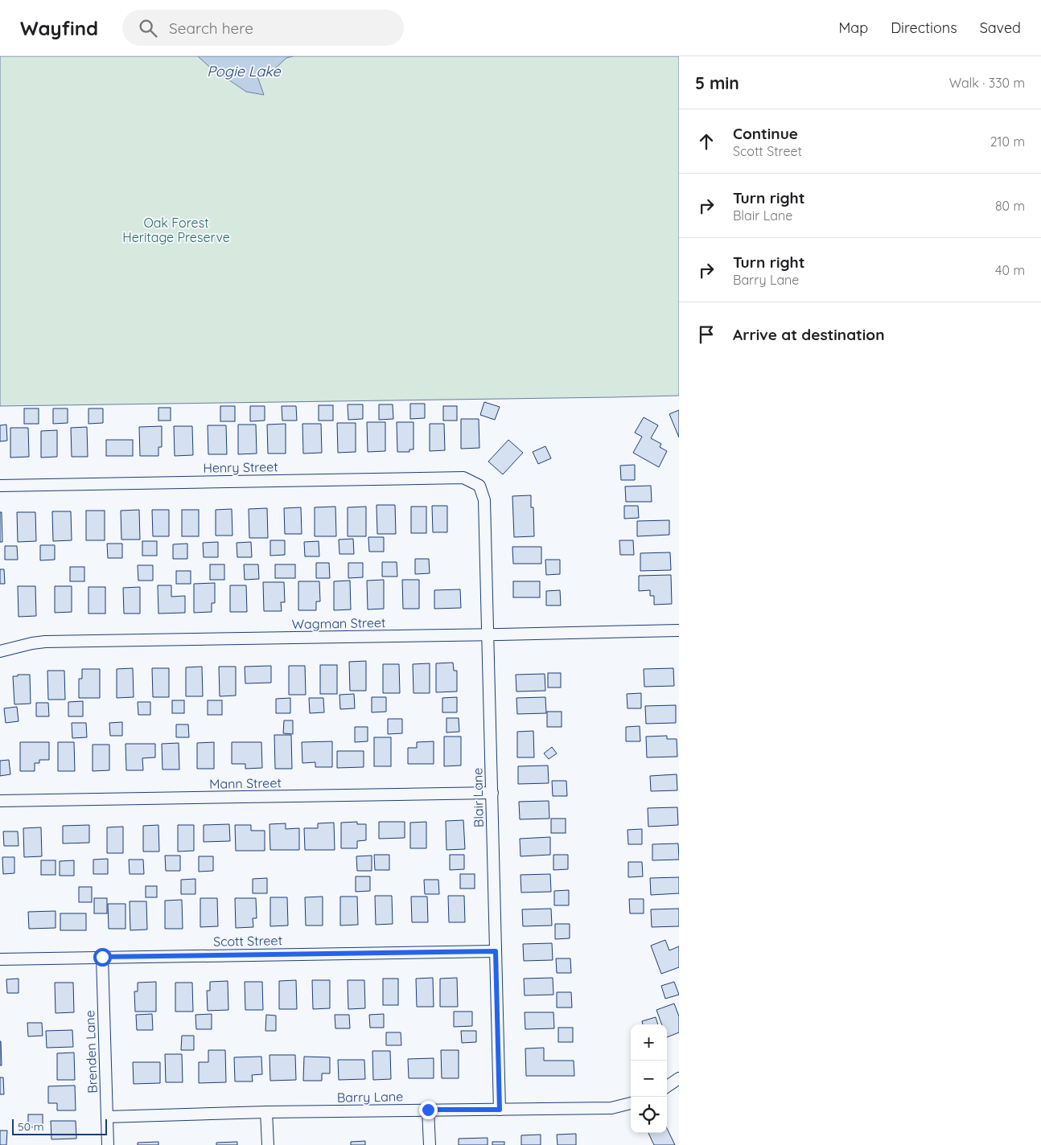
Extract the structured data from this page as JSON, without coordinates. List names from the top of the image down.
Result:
{
  "streets": {
    "street": [
      "Henry Street",
      "Wagman Street",
      "Mann Street",
      "Blair Lane",
      "Scott Street",
      "Brenden Lane",
      "Barry Lane"
    ]
  },
  "crossings": [
    ["Henry Street", "Blair Lane"],
    ["Wagman Street", "Blair Lane"],
    ["Mann Street", "Blair Lane"],
    ["Blair Lane", "Scott Street"],
    ["Blair Lane", "Barry Lane"],
    ["Scott Street", "Brenden Lane"],
    ["Brenden Lane", "Barry Lane"]
  ],
  "water": ["Pogie Lake"],
  "parks": ["Oak Forest Heritage Preserve"],
  "scale_bar": "50 m",
  "page": {
    "header": "Wayfind",
    "search": "Search here",
    "nav": ["Map", "Directions", "Saved"],
    "heading": ["5 min", "Walk · 330 m"],
    "list": [
      ["Continue", "Scott Street", "210 m"],
      ["Turn right", "Blair Lane", "80 m"],
      ["Turn right", "Barry Lane", "40 m"],
      "Arrive at destination"
    ],
    "map_buttons": ["+", "−"],
    "scale": "50 m"
  }
}
